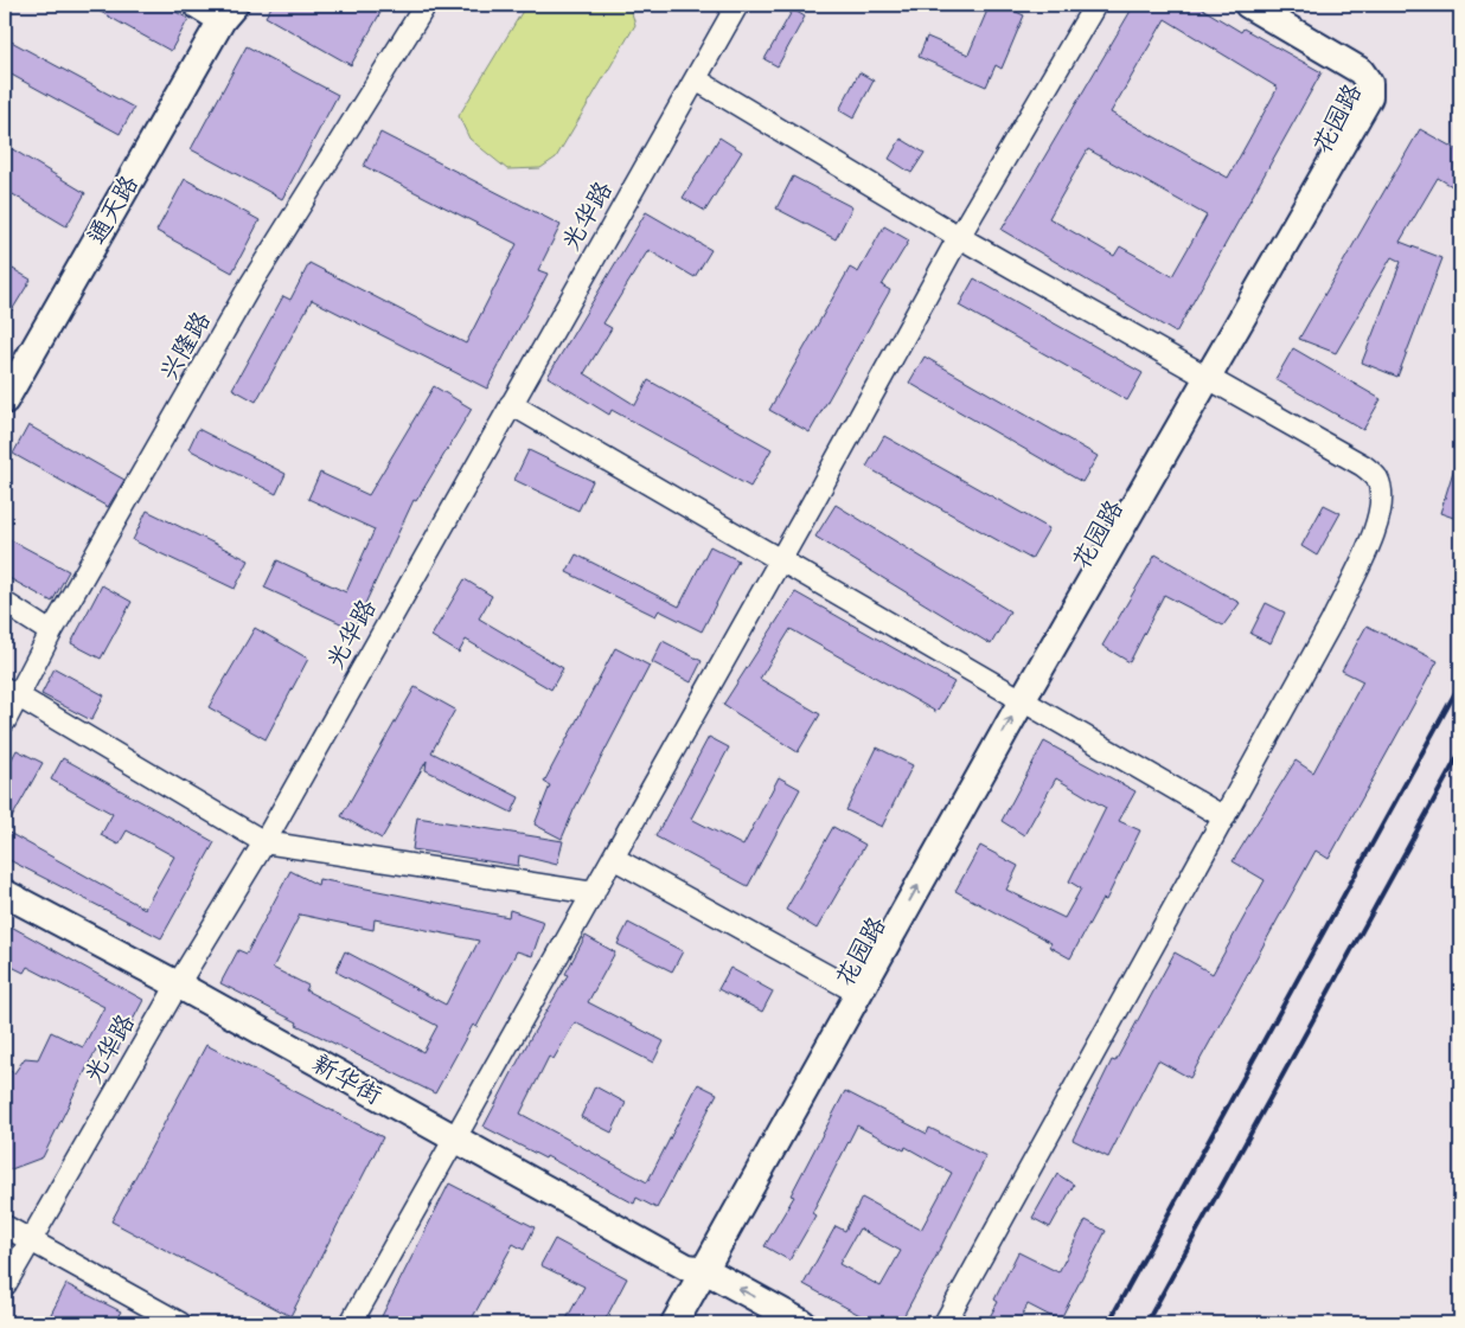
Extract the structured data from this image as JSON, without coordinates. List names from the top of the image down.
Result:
{
  "streets": {
    "main road": ["花园路", "通天路", "新华街"],
    "street": ["光华路", "兴隆路"]
  },
  "crossings": [
    ["花园路", "新华街"],
    ["光华路", "新华街"]
  ]
}
